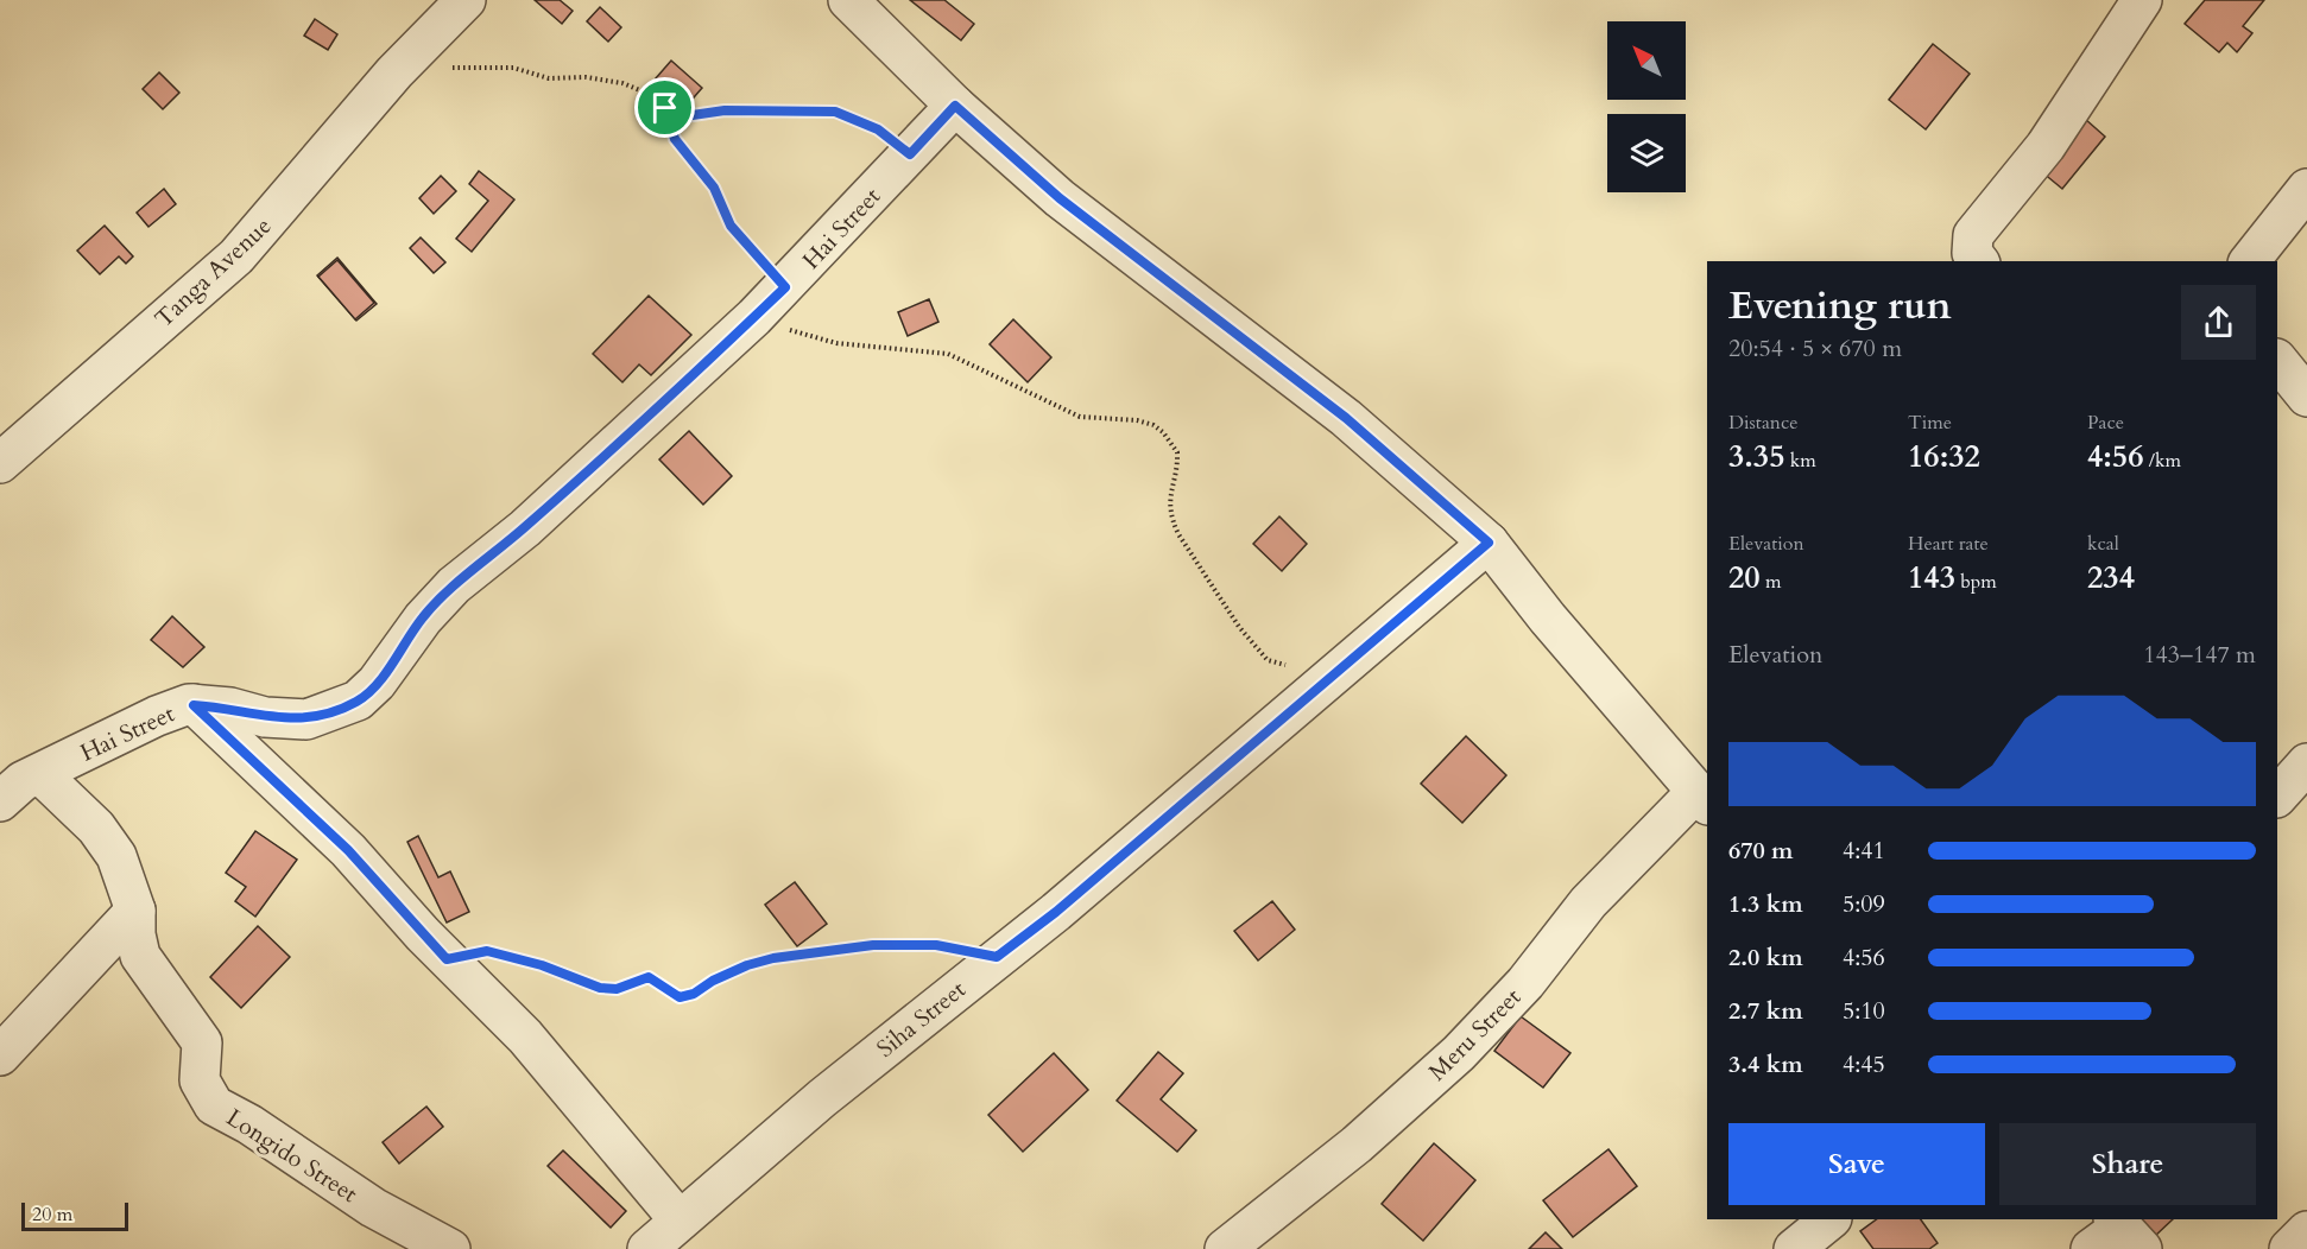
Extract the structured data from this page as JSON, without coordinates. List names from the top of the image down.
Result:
{
  "streets": {
    "street": [
      "Hai Street",
      "Tanga Avenue",
      "Siha Street",
      "Meru Street",
      "Longido Street"
    ]
  },
  "crossings": [
    ["Hai Street", "Longido Street"]
  ],
  "scale_bar": "20 m",
  "north": "top left",
  "page": {
    "heading": ["Evening run", "20:54 · 5 × 670 m"],
    "stats": [
      ["Distance", "3.35 km"],
      ["Time", "16:32"],
      ["Pace", "4:56 /km"],
      ["Elevation", "20 m"],
      ["Heart rate", "143 bpm"],
      ["kcal", "234"]
    ],
    "chart": ["Elevation", "143–147 m"],
    "list": [
      {
        "name": "670 m",
        "note": "4:41"
      },
      {
        "name": "1.3 km",
        "note": "5:09"
      },
      {
        "name": "2.0 km",
        "note": "4:56"
      },
      {
        "name": "2.7 km",
        "note": "5:10"
      },
      {
        "name": "3.4 km",
        "note": "4:45"
      }
    ],
    "buttons": ["Save", "Share"],
    "scale": "20 m"
  }
}
